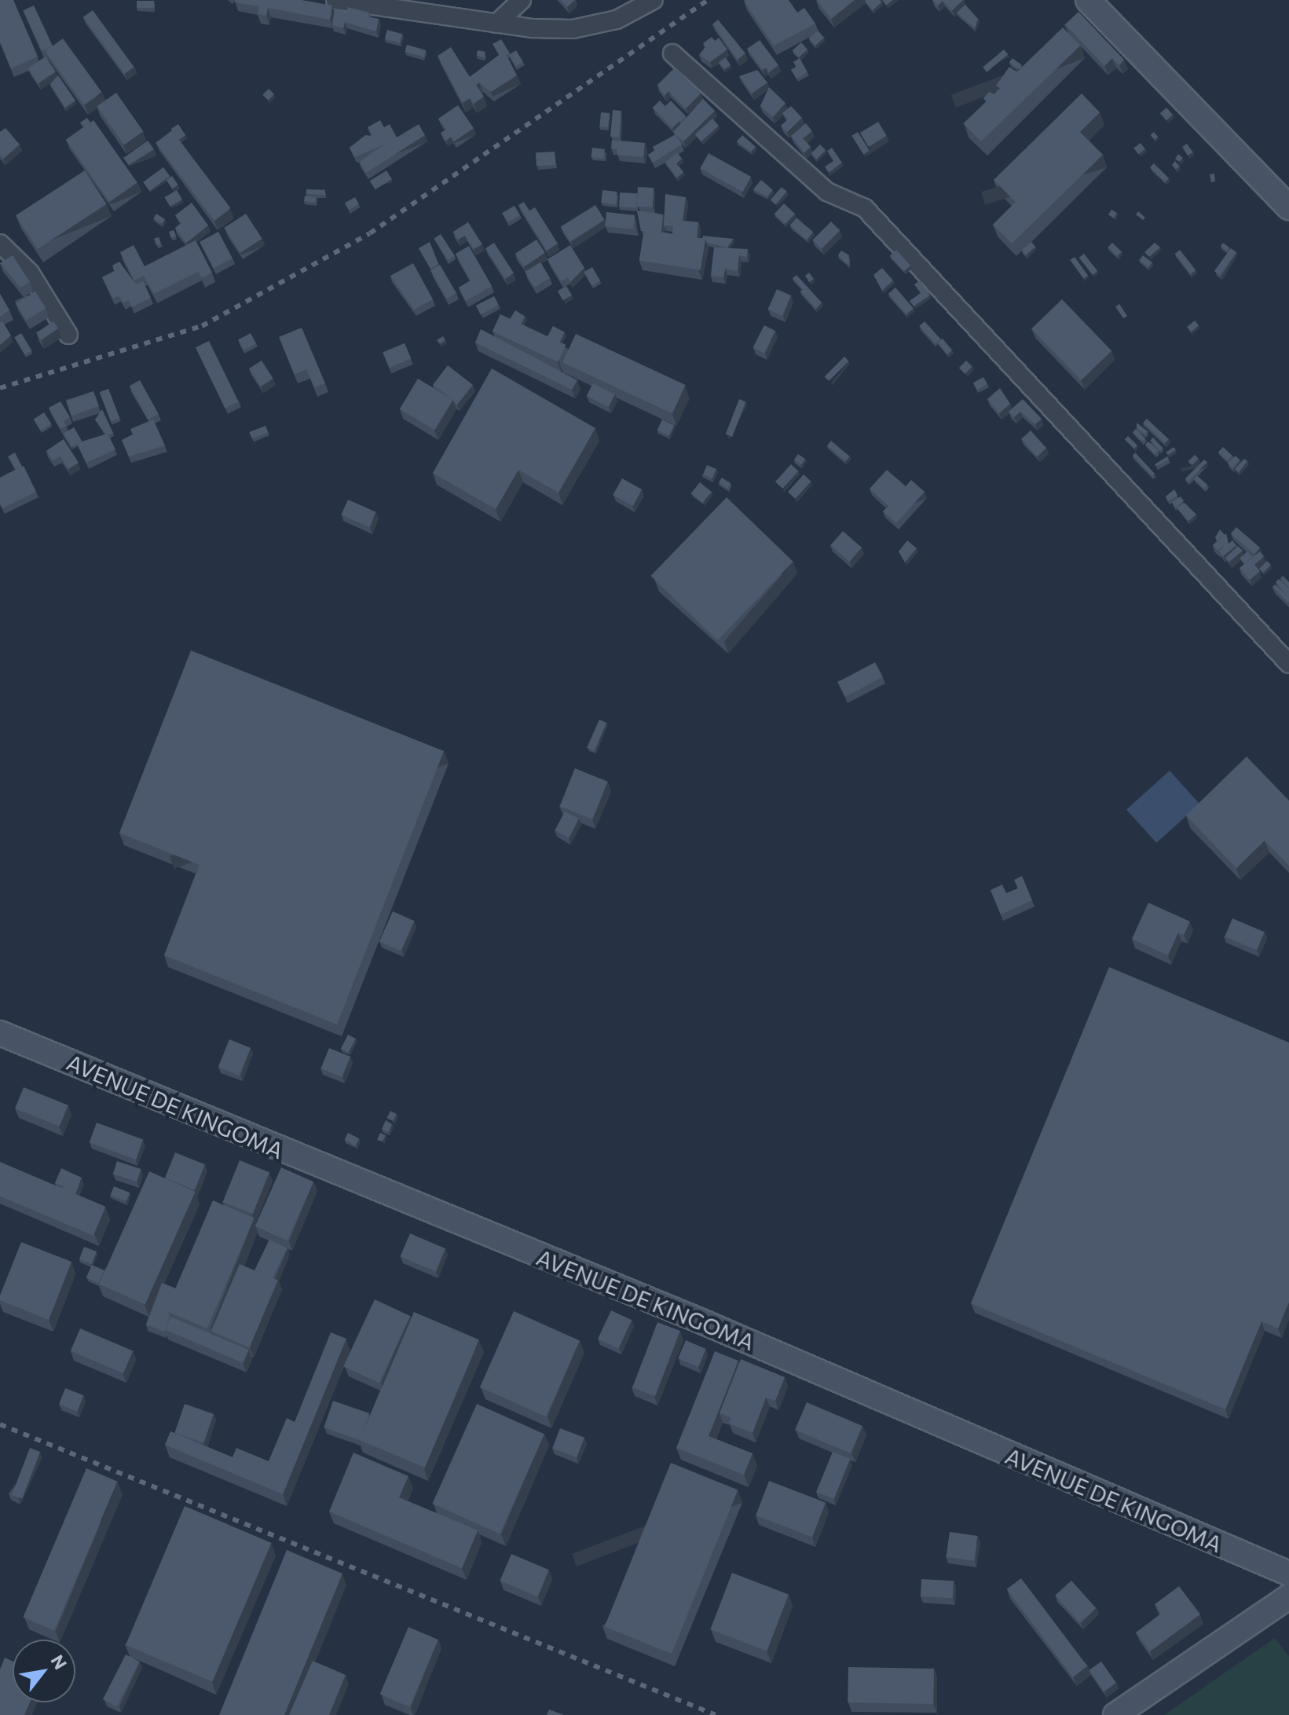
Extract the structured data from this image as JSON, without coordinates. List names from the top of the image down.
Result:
{
  "streets": {
    "street": ["AVENUE DE KINGOMA"]
  },
  "north": "top right"
}
